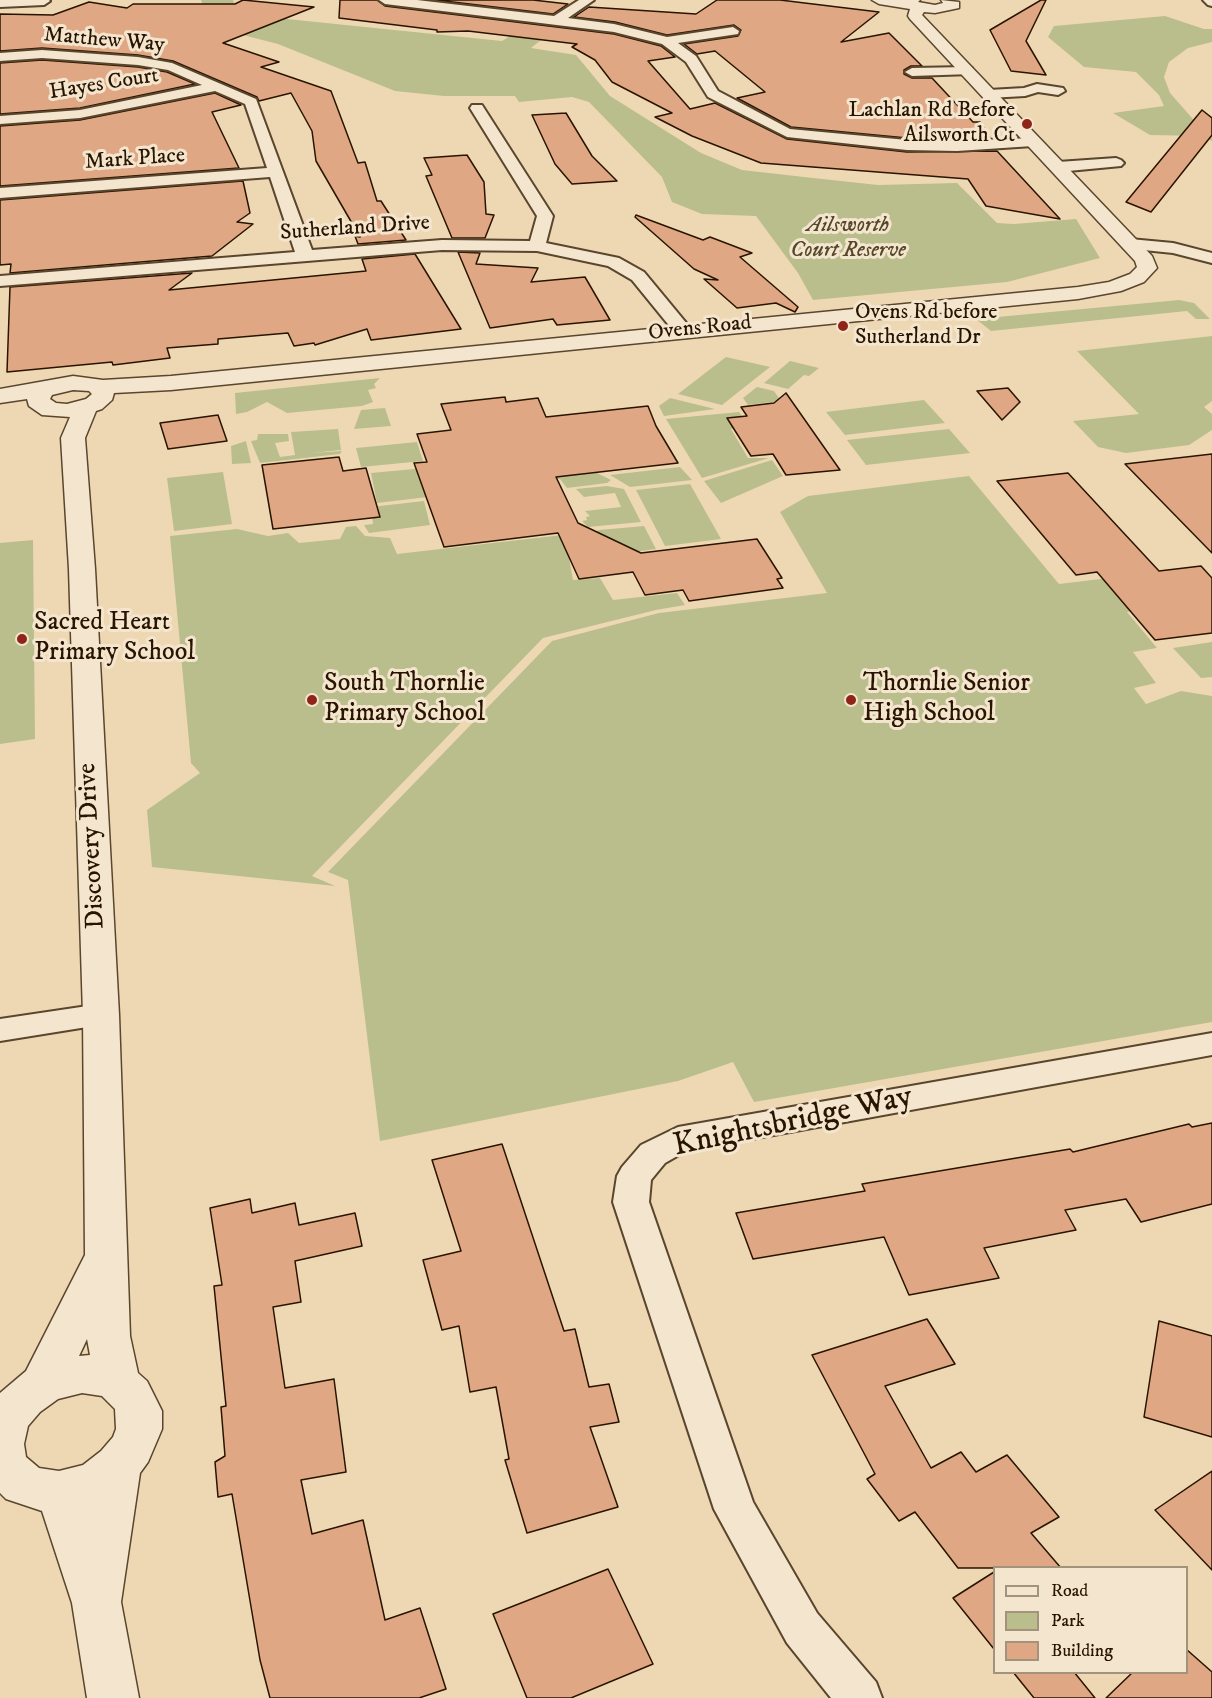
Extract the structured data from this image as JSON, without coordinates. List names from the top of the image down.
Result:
{
  "streets": {
    "street": [
      "Matthew Way",
      "Hayes Court",
      "Mark Place",
      "Sutherland Drive",
      "Ovens Road",
      "Discovery Drive",
      "Knightsbridge Way"
    ]
  },
  "crossings": [
    ["Matthew Way", "Hayes Court"],
    ["Matthew Way", "Mark Place"],
    ["Matthew Way", "Sutherland Drive"],
    ["Sutherland Drive", "Ovens Road"],
    ["Ovens Road", "Discovery Drive"]
  ],
  "parks": ["Ailsworth Court Reserve"],
  "places": [
    "Lachlan Rd Before Ailsworth Ct",
    "Ovens Rd before Sutherland Dr",
    "Sacred Heart Primary School",
    "South Thornlie Primary School",
    "Thornlie Senior High School"
  ],
  "legend": ["Road", "Park", "Building"]
}
